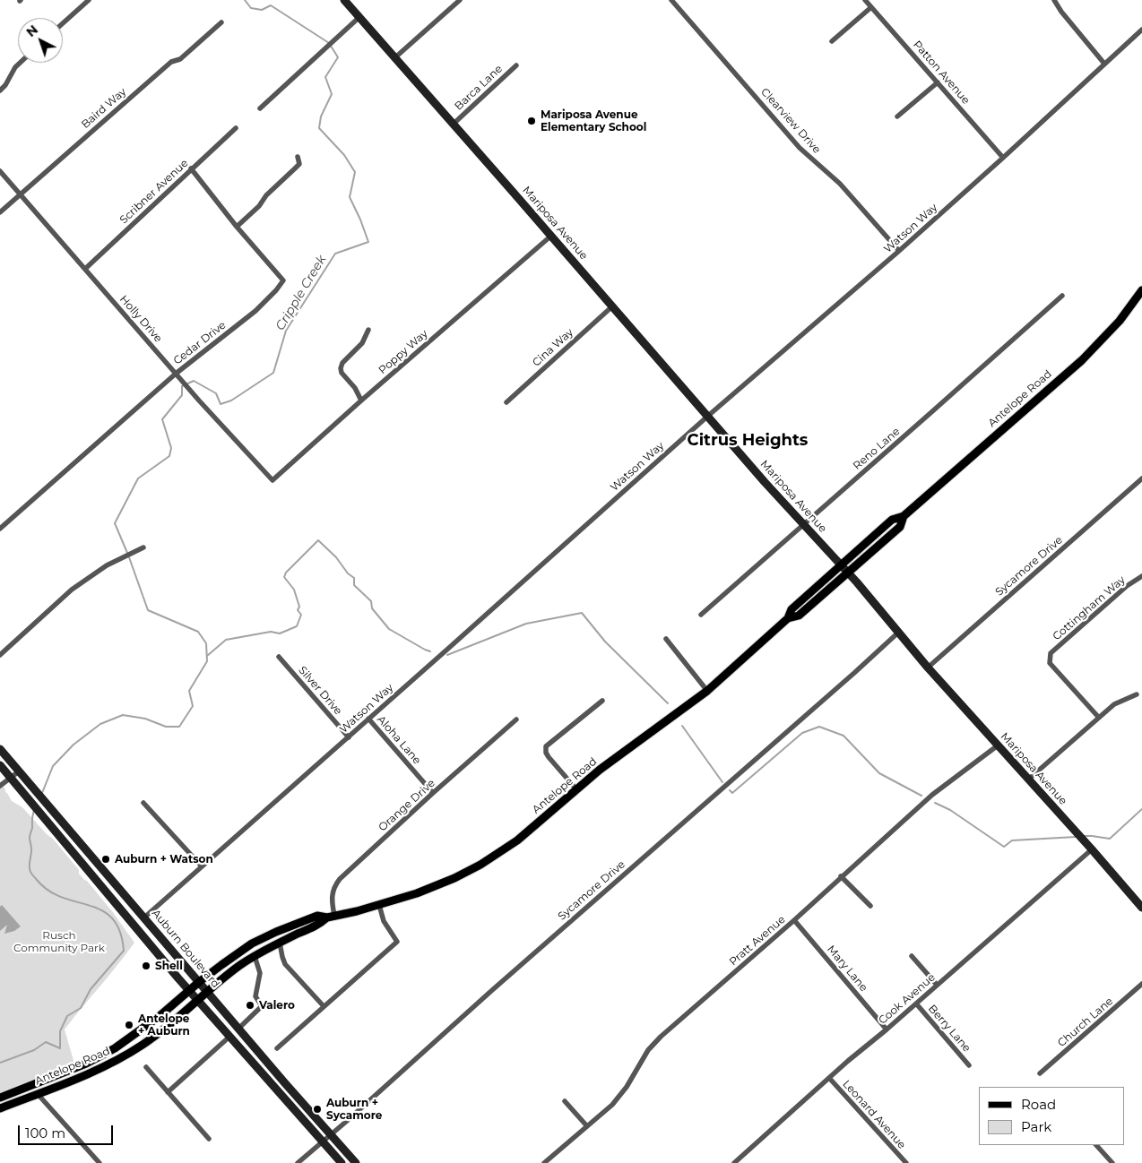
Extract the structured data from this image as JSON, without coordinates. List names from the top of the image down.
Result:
{
  "streets": {
    "main road": ["Antelope Road"],
    "street": [
      "Patton Avenue",
      "Barca Lane",
      "Baird Way",
      "Clearview Drive",
      "Scribner Avenue",
      "Mariposa Avenue",
      "Watson Way",
      "Holly Drive",
      "Cedar Drive",
      "Cina Way",
      "Poppy Way",
      "Reno Lane",
      "Sycamore Drive",
      "Cottingham Way",
      "Silver Drive",
      "Aloha Lane",
      "Orange Drive",
      "Pratt Avenue",
      "Auburn Boulevard",
      "Mary Lane",
      "Cook Avenue",
      "Church Lane",
      "Berry Lane",
      "Leonard Avenue"
    ]
  },
  "crossings": [
    ["Patton Avenue", "Watson Way"],
    ["Barca Lane", "Mariposa Avenue"],
    ["Baird Way", "Holly Drive"],
    ["Clearview Drive", "Watson Way"],
    ["Scribner Avenue", "Holly Drive"],
    ["Mariposa Avenue", "Watson Way"],
    ["Mariposa Avenue", "Cina Way"],
    ["Mariposa Avenue", "Poppy Way"],
    ["Mariposa Avenue", "Antelope Road"],
    ["Mariposa Avenue", "Reno Lane"],
    ["Mariposa Avenue", "Sycamore Drive"],
    ["Mariposa Avenue", "Pratt Avenue"],
    ["Mariposa Avenue", "Cook Avenue"],
    ["Watson Way", "Silver Drive"],
    ["Watson Way", "Aloha Lane"],
    ["Watson Way", "Auburn Boulevard"],
    ["Holly Drive", "Cedar Drive"],
    ["Holly Drive", "Poppy Way"],
    ["Antelope Road", "Orange Drive"],
    ["Antelope Road", "Auburn Boulevard"],
    ["Sycamore Drive", "Auburn Boulevard"],
    ["Aloha Lane", "Orange Drive"],
    ["Pratt Avenue", "Mary Lane"],
    ["Mary Lane", "Cook Avenue"],
    ["Cook Avenue", "Berry Lane"],
    ["Cook Avenue", "Leonard Avenue"]
  ],
  "districts": ["Citrus Heights"],
  "water": ["Cripple Creek"],
  "parks": ["Rusch Community Park"],
  "places": [
    "Mariposa Avenue Elementary School",
    "Auburn + Watson",
    "Shell",
    "Valero",
    "Antelope + Auburn",
    "Auburn + Sycamore"
  ],
  "legend": ["Road", "Park"],
  "scale_bar": "100 m",
  "north": "top left"
}
